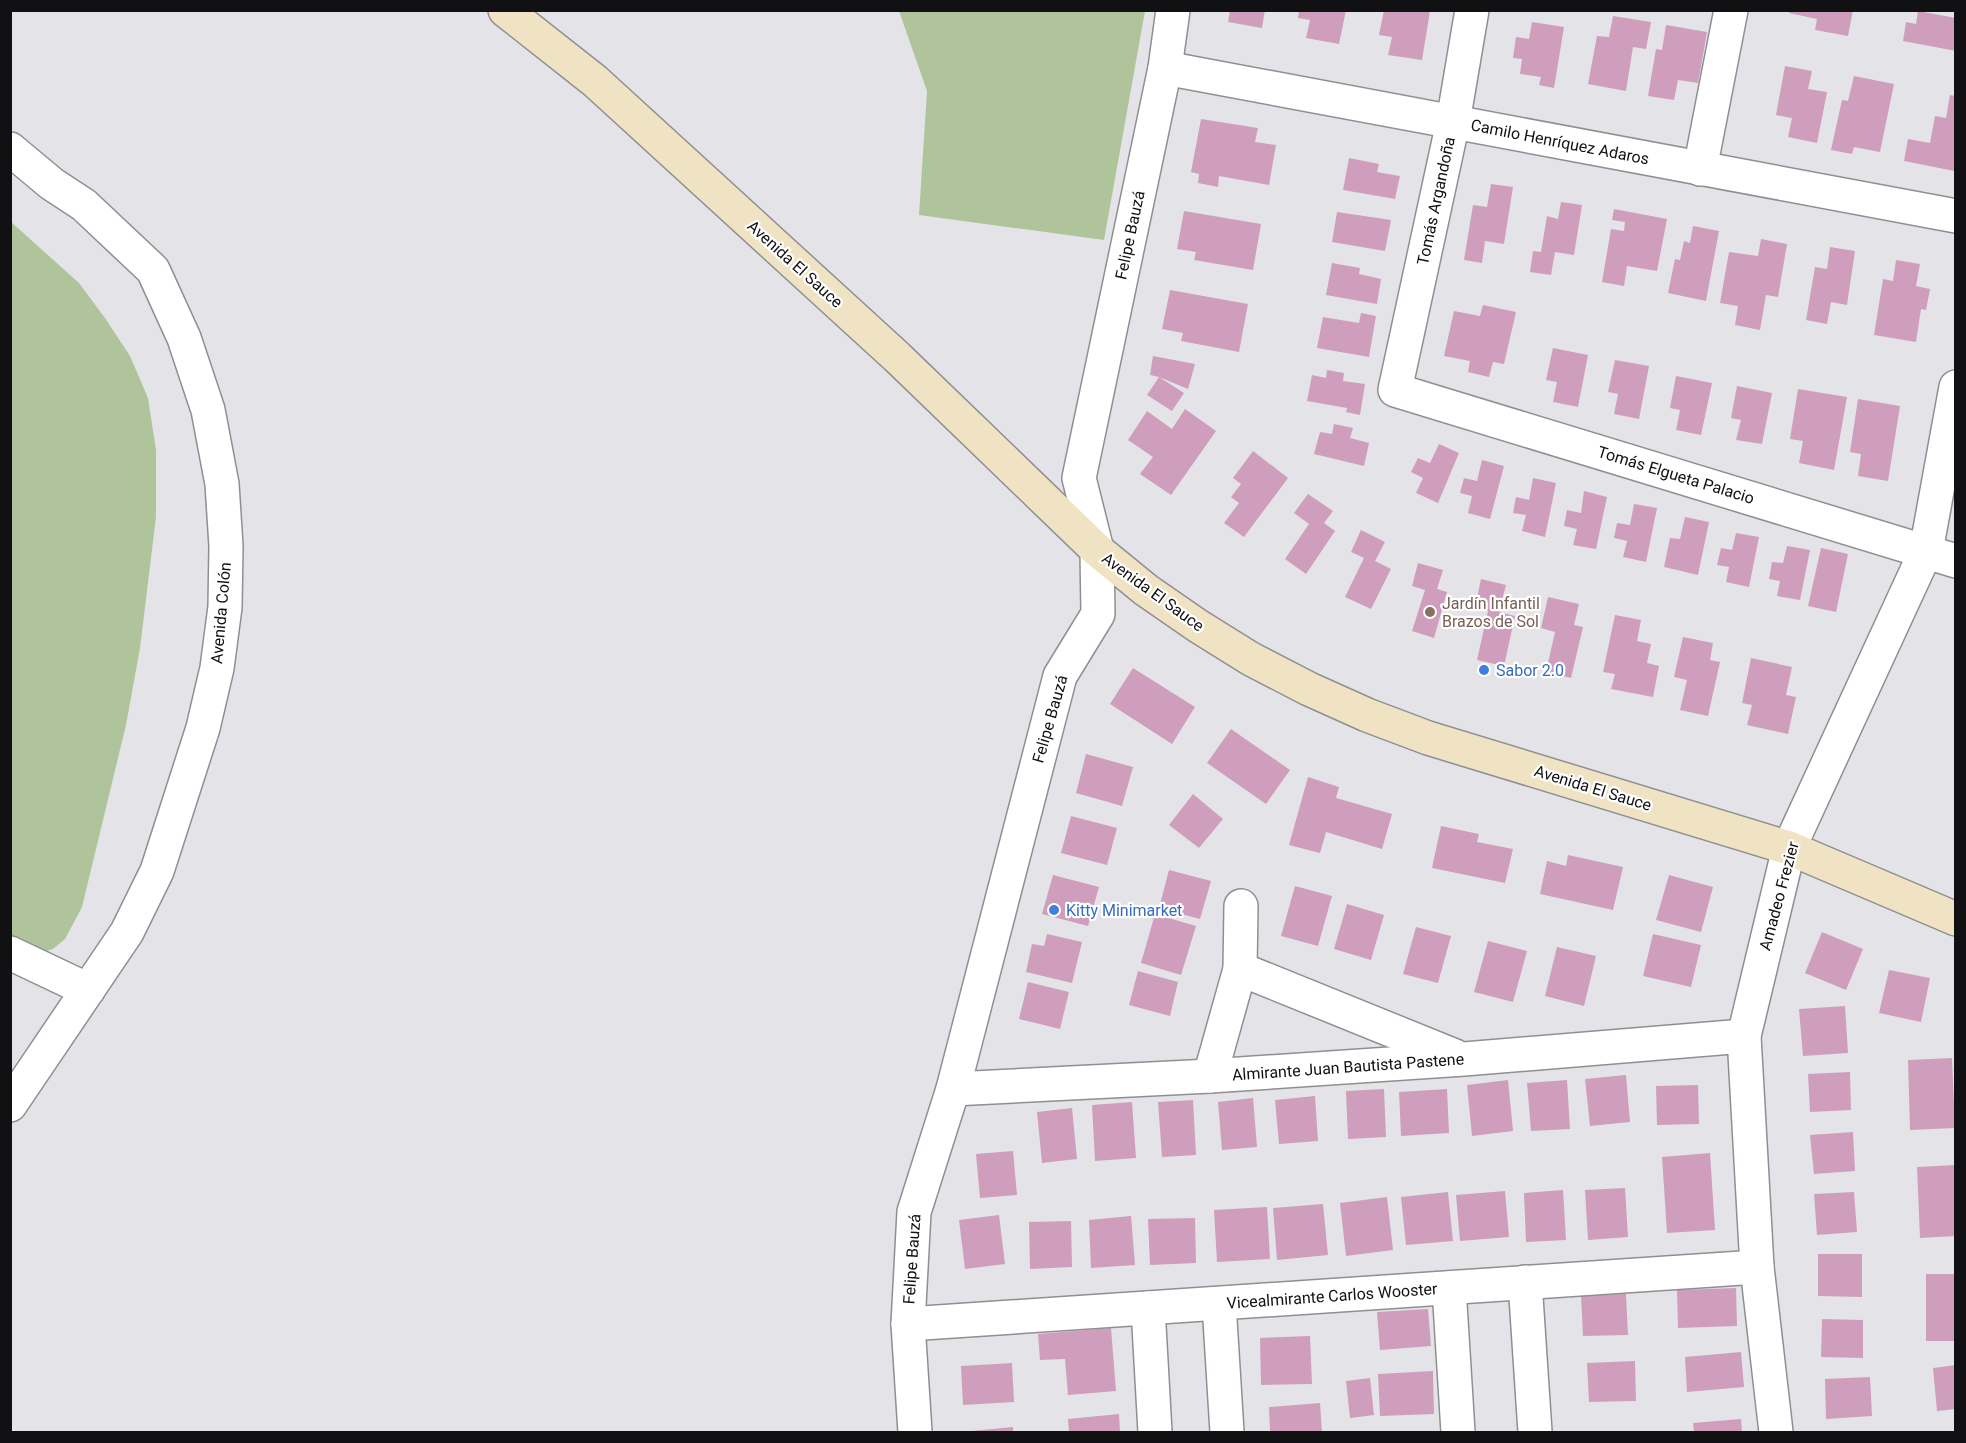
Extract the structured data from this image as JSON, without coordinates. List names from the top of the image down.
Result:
{
  "streets": {
    "street": [
      "Camilo Henríquez Adaros",
      "Tomás Argandoña",
      "Felipe Bauzá",
      "Avenida El Sauce",
      "Tomás Elgueta Palacio",
      "Avenida Colón",
      "Amadeo Frezier",
      "Almirante Juan Bautista Pastene",
      "Vicealmirante Carlos Wooster"
    ]
  },
  "crossings": [
    ["Camilo Henríquez Adaros", "Tomás Argandoña"],
    ["Camilo Henríquez Adaros", "Felipe Bauzá"],
    ["Tomás Argandoña", "Tomás Elgueta Palacio"],
    ["Felipe Bauzá", "Avenida El Sauce"],
    ["Felipe Bauzá", "Almirante Juan Bautista Pastene"],
    ["Felipe Bauzá", "Vicealmirante Carlos Wooster"],
    ["Avenida El Sauce", "Amadeo Frezier"],
    ["Tomás Elgueta Palacio", "Amadeo Frezier"],
    ["Amadeo Frezier", "Almirante Juan Bautista Pastene"],
    ["Amadeo Frezier", "Vicealmirante Carlos Wooster"]
  ],
  "places": ["Jardín Infantil Brazos de Sol", "Sabor 2.0", "Kitty Minimarket"]
}
